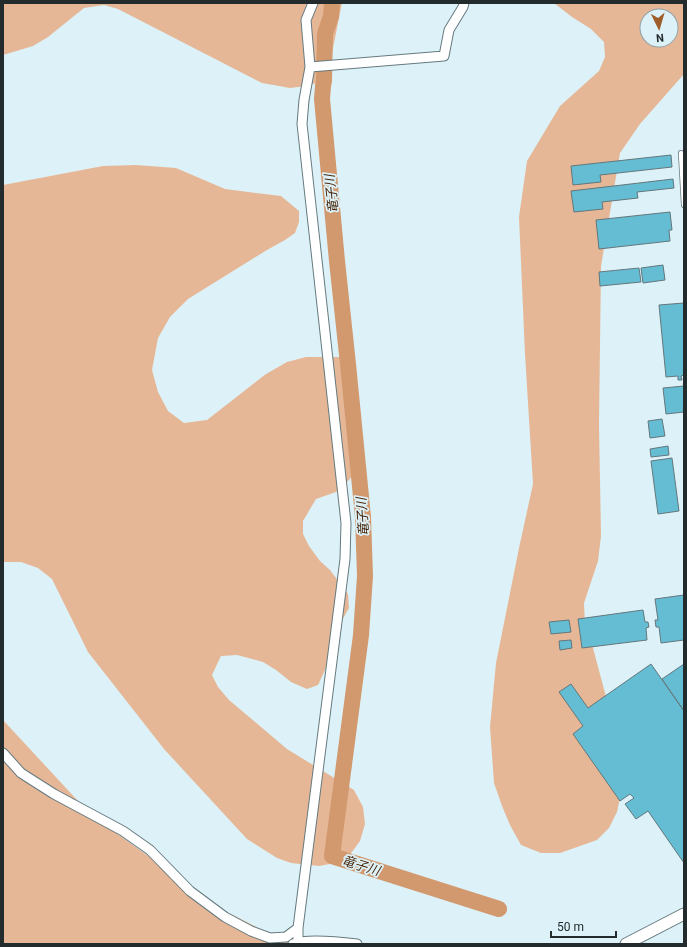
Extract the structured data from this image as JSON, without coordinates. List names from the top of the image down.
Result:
{
  "water": ["竜子川"],
  "scale_bar": "50 m",
  "north": "bottom"
}
